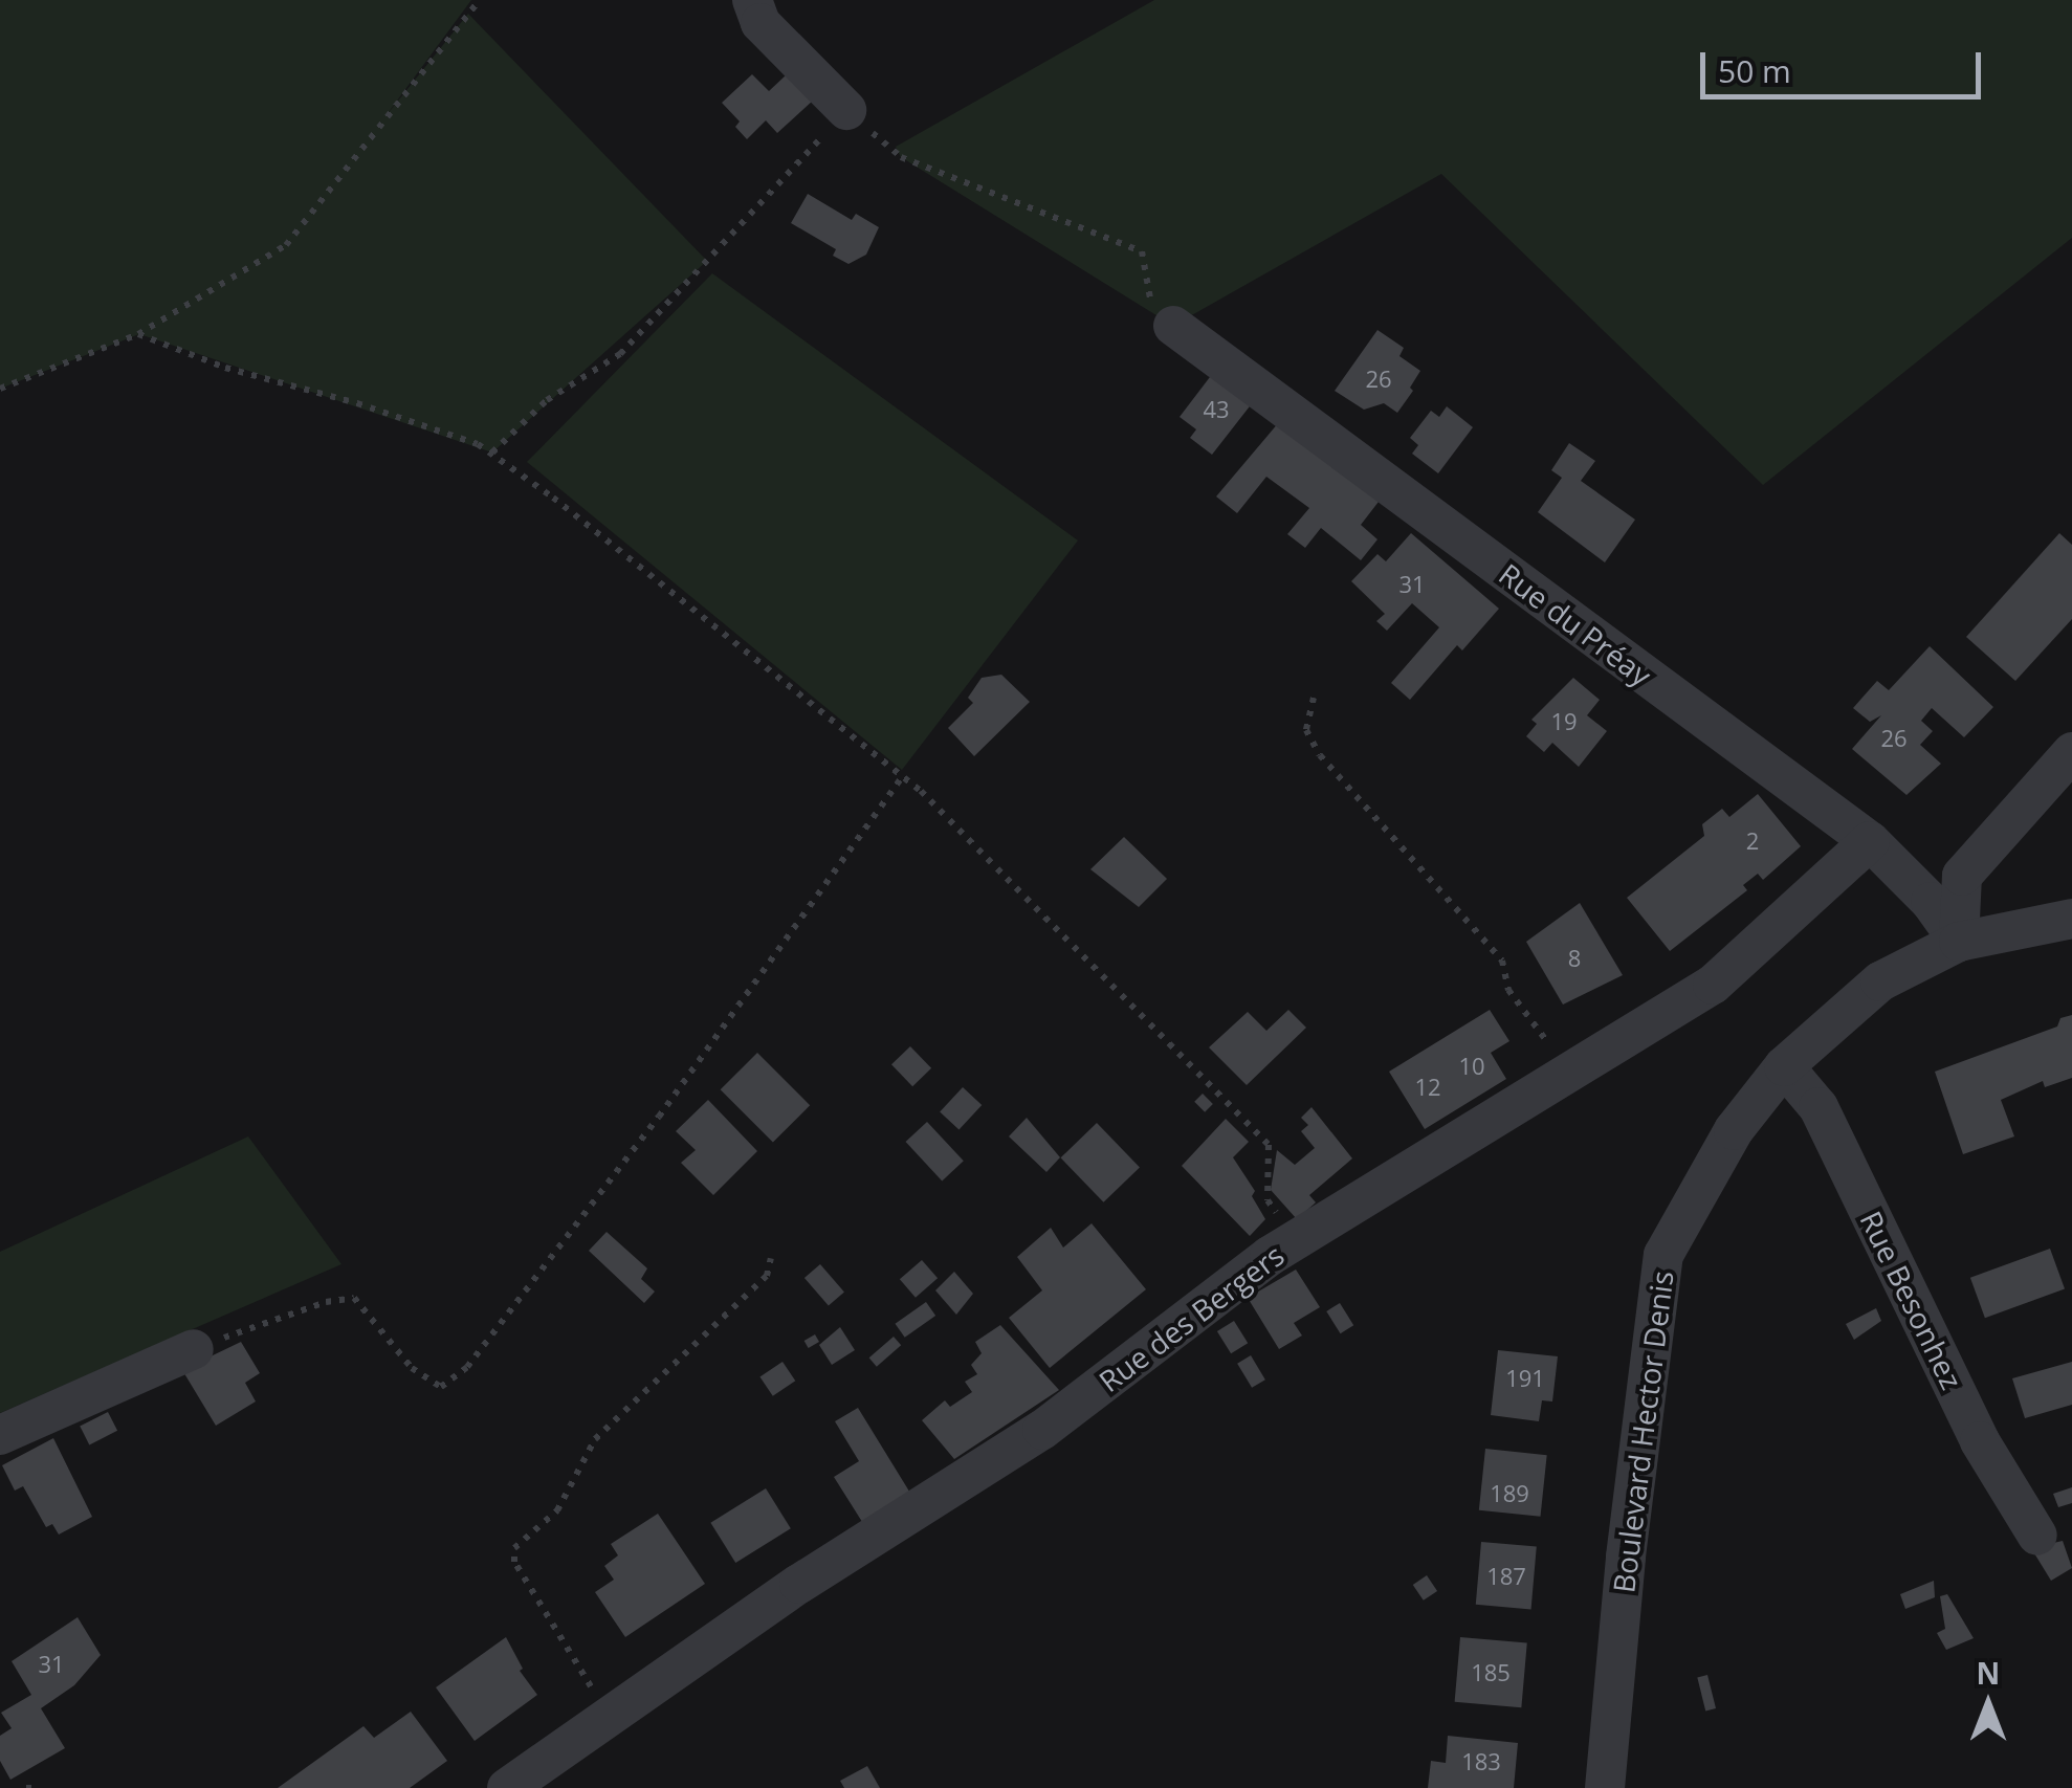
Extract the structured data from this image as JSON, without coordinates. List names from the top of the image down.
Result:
{
  "streets": {
    "street": [
      "Rue du Préay",
      "Rue Besonhez",
      "Rue des Bergers",
      "Boulevard Hector Denis"
    ]
  },
  "crossings": [
    ["Rue du Préay", "Rue des Bergers"],
    ["Rue du Préay", "Boulevard Hector Denis"],
    ["Rue Besonhez", "Boulevard Hector Denis"]
  ],
  "house_numbers": [
    "26",
    "43",
    "31",
    "19",
    "26",
    "2",
    "8",
    "10",
    "12",
    "191",
    "189",
    "187",
    "31",
    "185",
    "183"
  ],
  "scale_bar": "50 m",
  "north": "top"
}
